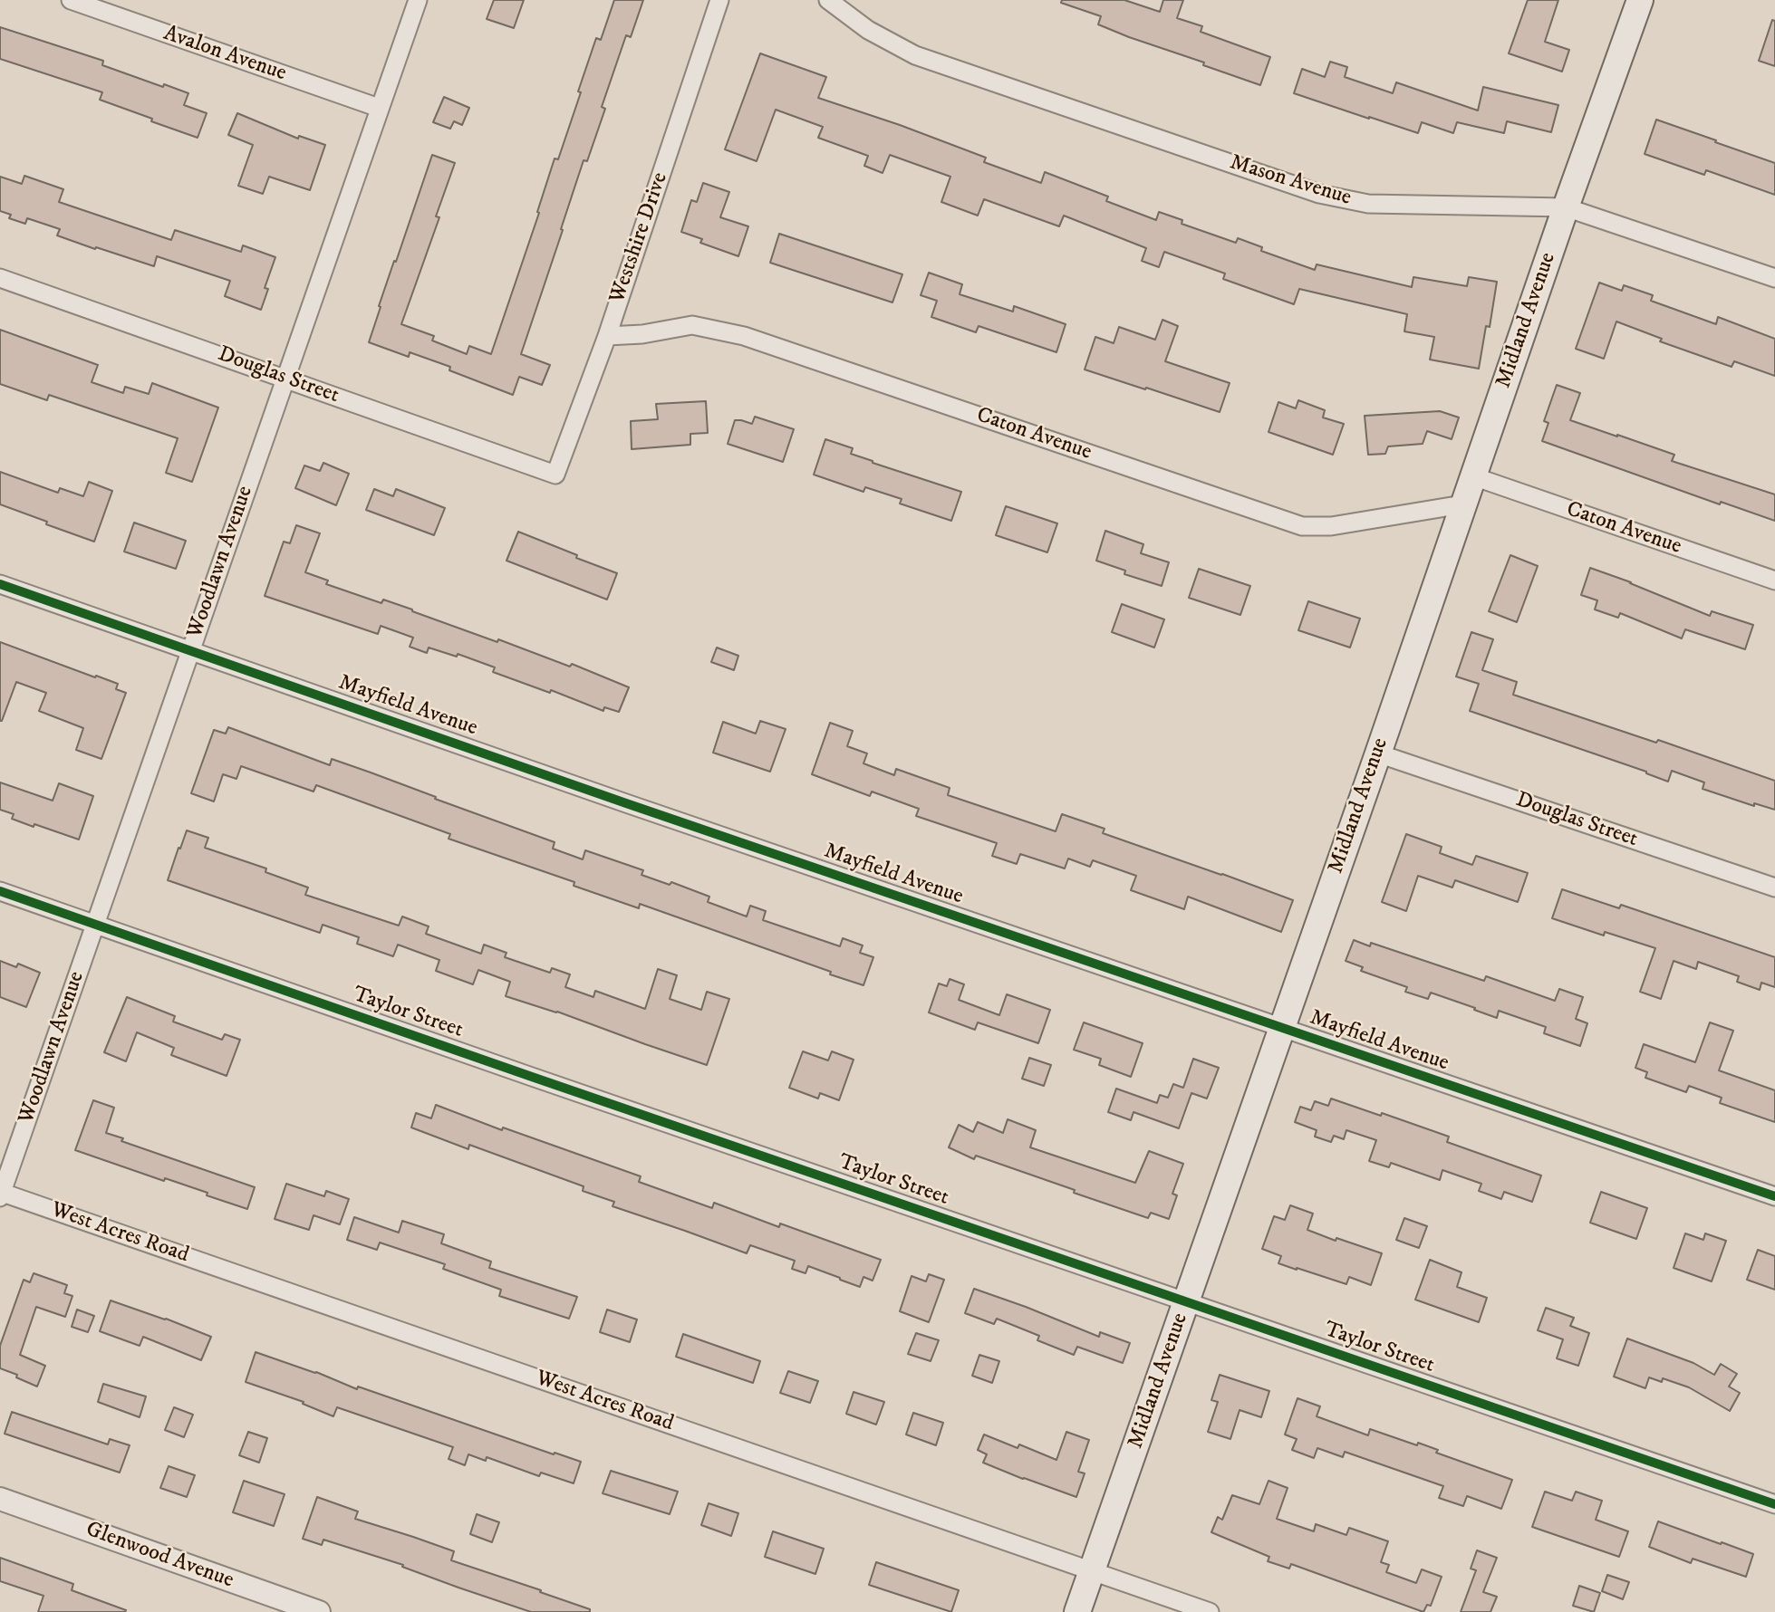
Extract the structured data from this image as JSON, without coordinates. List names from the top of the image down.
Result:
{
  "streets": {
    "main road": ["Midland Avenue"],
    "street": [
      "Avalon Avenue",
      "Mason Avenue",
      "Westshire Drive",
      "Douglas Street",
      "Caton Avenue",
      "Woodlawn Avenue",
      "Mayfield Avenue",
      "Taylor Street",
      "West Acres Road",
      "Glenwood Avenue"
    ]
  },
  "crossings": [
    ["Avalon Avenue", "Woodlawn Avenue"],
    ["Mason Avenue", "Midland Avenue"],
    ["Westshire Drive", "Douglas Street"],
    ["Westshire Drive", "Caton Avenue"],
    ["Midland Avenue", "Douglas Street"],
    ["Midland Avenue", "Caton Avenue"],
    ["Midland Avenue", "Mayfield Avenue"],
    ["Midland Avenue", "Taylor Street"],
    ["Midland Avenue", "West Acres Road"],
    ["Douglas Street", "Woodlawn Avenue"],
    ["Woodlawn Avenue", "Mayfield Avenue"],
    ["Woodlawn Avenue", "Taylor Street"],
    ["Woodlawn Avenue", "West Acres Road"]
  ]
}
